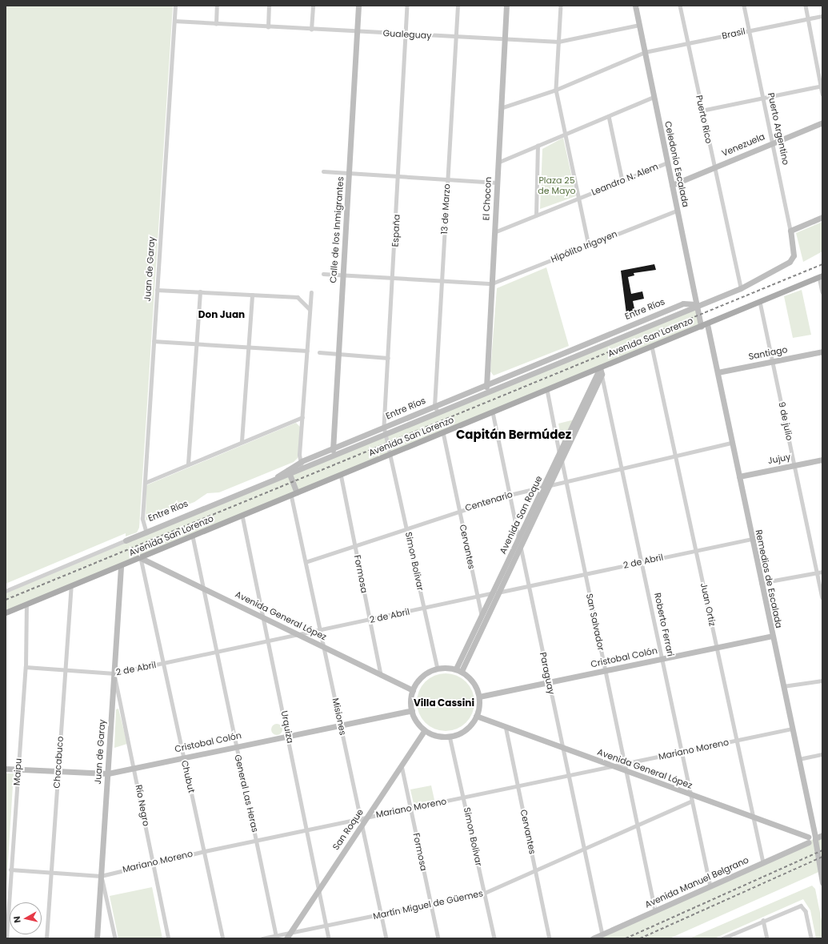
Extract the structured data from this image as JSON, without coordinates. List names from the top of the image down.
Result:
{
  "streets": {
    "main road": ["Avenida San Lorenzo"],
    "street": [
      "Brasil",
      "Gualeguay",
      "Puerto Rico",
      "Puerto Argentino",
      "Venezuela",
      "Celedonio Escalada",
      "Leandro N. Alem",
      "El Chocon",
      "13 de Marzo",
      "Calle de los Inmigrantes",
      "España",
      "Hipólito Irigoyen",
      "Juan de Garay",
      "Entre Ríos",
      "Santiago",
      "9 de julio",
      "Jujuy",
      "Centenario",
      "Avenida San Roque",
      "Cervantes",
      "Simon Bolivar",
      "2 de Abril",
      "Formosa",
      "Remedios de Escalada",
      "Juan Ortiz",
      "Avenida General López",
      "San Salvador",
      "Roberto Ferrari",
      "Cristobal Colón",
      "Paraguay",
      "Misiones",
      "Urquiza",
      "Mariano Moreno",
      "Chacabuco",
      "Maipu",
      "Chubut",
      "General Las Heras",
      "Río Negro",
      "San Roque",
      "Avenida Manuel Belgrano",
      "Martín Miguel de Güemes"
    ]
  },
  "crossings": [
    ["Brasil", "Puerto Rico"],
    ["Brasil", "Puerto Argentino"],
    ["Brasil", "Celedonio Escalada"],
    ["Brasil", "El Chocon"],
    ["Gualeguay", "Celedonio Escalada"],
    ["Gualeguay", "El Chocon"],
    ["Gualeguay", "13 de Marzo"],
    ["Gualeguay", "Calle de los Inmigrantes"],
    ["Gualeguay", "España"],
    ["Gualeguay", "Juan de Garay"],
    ["Puerto Rico", "Venezuela"],
    ["Puerto Rico", "Entre Ríos"],
    ["Puerto Argentino", "Venezuela"],
    ["Puerto Argentino", "Entre Ríos"],
    ["Venezuela", "Celedonio Escalada"],
    ["Celedonio Escalada", "Leandro N. Alem"],
    ["Celedonio Escalada", "Hipólito Irigoyen"],
    ["Celedonio Escalada", "Entre Ríos"],
    ["Celedonio Escalada", "Avenida San Lorenzo"],
    ["Leandro N. Alem", "El Chocon"],
    ["El Chocon", "Hipólito Irigoyen"],
    ["El Chocon", "Entre Ríos"],
    ["13 de Marzo", "Entre Ríos"],
    ["Calle de los Inmigrantes", "Entre Ríos"],
    ["España", "Entre Ríos"],
    ["España", "Avenida San Lorenzo"],
    ["España", "Simon Bolivar"],
    ["Juan de Garay", "Entre Ríos"],
    ["Juan de Garay", "Avenida San Lorenzo"],
    ["Juan de Garay", "2 de Abril"],
    ["Juan de Garay", "Cristobal Colón"],
    ["Juan de Garay", "Mariano Moreno"],
    ["Juan de Garay", "Río Negro"],
    ["Avenida San Lorenzo", "9 de julio"],
    ["Avenida San Lorenzo", "Avenida San Roque"],
    ["Avenida San Lorenzo", "Cervantes"],
    ["Avenida San Lorenzo", "Simon Bolivar"],
    ["Avenida San Lorenzo", "Formosa"],
    ["Avenida San Lorenzo", "Remedios de Escalada"],
    ["Avenida San Lorenzo", "Juan Ortiz"],
    ["Avenida San Lorenzo", "Avenida General López"],
    ["Avenida San Lorenzo", "San Salvador"],
    ["Avenida San Lorenzo", "Roberto Ferrari"],
    ["Avenida San Lorenzo", "Paraguay"],
    ["Avenida San Lorenzo", "Misiones"],
    ["Avenida San Lorenzo", "Urquiza"],
    ["Avenida San Lorenzo", "Chacabuco"],
    ["Avenida San Lorenzo", "Maipu"],
    ["Avenida San Lorenzo", "Chubut"],
    ["Avenida San Lorenzo", "General Las Heras"],
    ["Santiago", "9 de julio"],
    ["Santiago", "Remedios de Escalada"],
    ["9 de julio", "Jujuy"],
    ["Jujuy", "Remedios de Escalada"],
    ["Centenario", "Avenida San Roque"],
    ["Centenario", "Cervantes"],
    ["Centenario", "Simon Bolivar"],
    ["Centenario", "Formosa"],
    ["Centenario", "Remedios de Escalada"],
    ["Centenario", "Juan Ortiz"],
    ["Centenario", "San Salvador"],
    ["Centenario", "Roberto Ferrari"],
    ["Centenario", "Paraguay"],
    ["Centenario", "Misiones"],
    ["Avenida San Roque", "Cervantes"],
    ["Avenida San Roque", "Simon Bolivar"],
    ["Avenida San Roque", "2 de Abril"],
    ["Avenida San Roque", "Avenida General López"],
    ["Avenida San Roque", "San Salvador"],
    ["Avenida San Roque", "Roberto Ferrari"],
    ["Avenida San Roque", "Cristobal Colón"],
    ["Avenida San Roque", "Paraguay"],
    ["Avenida San Roque", "San Roque"],
    ["Cervantes", "2 de Abril"],
    ["Cervantes", "Avenida General López"],
    ["Cervantes", "Mariano Moreno"],
    ["Cervantes", "Martín Miguel de Güemes"],
    ["Simon Bolivar", "2 de Abril"],
    ["Simon Bolivar", "Avenida General López"],
    ["Simon Bolivar", "Cristobal Colón"],
    ["Simon Bolivar", "Mariano Moreno"],
    ["Simon Bolivar", "San Roque"],
    ["Simon Bolivar", "Martín Miguel de Güemes"],
    ["2 de Abril", "Formosa"],
    ["2 de Abril", "Remedios de Escalada"],
    ["2 de Abril", "Juan Ortiz"],
    ["2 de Abril", "Avenida General López"],
    ["2 de Abril", "San Salvador"],
    ["2 de Abril", "Roberto Ferrari"],
    ["2 de Abril", "Paraguay"],
    ["2 de Abril", "Misiones"],
    ["2 de Abril", "Urquiza"],
    ["2 de Abril", "Chacabuco"],
    ["2 de Abril", "Maipu"],
    ["2 de Abril", "Chubut"],
    ["2 de Abril", "General Las Heras"],
    ["2 de Abril", "Río Negro"],
    ["Formosa", "Avenida General López"],
    ["Formosa", "Mariano Moreno"],
    ["Formosa", "San Roque"],
    ["Formosa", "Martín Miguel de Güemes"],
    ["Remedios de Escalada", "Cristobal Colón"],
    ["Remedios de Escalada", "Mariano Moreno"],
    ["Juan Ortiz", "Avenida General López"],
    ["Juan Ortiz", "Cristobal Colón"],
    ["Juan Ortiz", "Mariano Moreno"],
    ["Juan Ortiz", "Avenida Manuel Belgrano"],
    ["Avenida General López", "San Salvador"],
    ["Avenida General López", "Roberto Ferrari"],
    ["Avenida General López", "Cristobal Colón"],
    ["Avenida General López", "Paraguay"],
    ["Avenida General López", "Misiones"],
    ["Avenida General López", "Urquiza"],
    ["Avenida General López", "Mariano Moreno"],
    ["Avenida General López", "Chubut"],
    ["Avenida General López", "General Las Heras"],
    ["Avenida General López", "San Roque"],
    ["Avenida General López", "Avenida Manuel Belgrano"],
    ["Avenida General López", "Martín Miguel de Güemes"],
    ["San Salvador", "Cristobal Colón"],
    ["San Salvador", "Mariano Moreno"],
    ["San Salvador", "Avenida Manuel Belgrano"],
    ["San Salvador", "Martín Miguel de Güemes"],
    ["Roberto Ferrari", "Cristobal Colón"],
    ["Roberto Ferrari", "Mariano Moreno"],
    ["Roberto Ferrari", "Avenida Manuel Belgrano"],
    ["Roberto Ferrari", "Martín Miguel de Güemes"],
    ["Cristobal Colón", "Paraguay"],
    ["Cristobal Colón", "Misiones"],
    ["Cristobal Colón", "Urquiza"],
    ["Cristobal Colón", "Chacabuco"],
    ["Cristobal Colón", "Maipu"],
    ["Cristobal Colón", "Chubut"],
    ["Cristobal Colón", "General Las Heras"],
    ["Cristobal Colón", "Río Negro"],
    ["Cristobal Colón", "San Roque"],
    ["Paraguay", "Mariano Moreno"],
    ["Paraguay", "Avenida Manuel Belgrano"],
    ["Paraguay", "Martín Miguel de Güemes"],
    ["Misiones", "Mariano Moreno"],
    ["Misiones", "San Roque"],
    ["Misiones", "Martín Miguel de Güemes"],
    ["Urquiza", "Mariano Moreno"],
    ["Urquiza", "San Roque"],
    ["Urquiza", "Martín Miguel de Güemes"],
    ["Mariano Moreno", "Chacabuco"],
    ["Mariano Moreno", "Maipu"],
    ["Mariano Moreno", "Chubut"],
    ["Mariano Moreno", "General Las Heras"],
    ["Mariano Moreno", "Río Negro"],
    ["Mariano Moreno", "San Roque"],
    ["General Las Heras", "Martín Miguel de Güemes"],
    ["San Roque", "Martín Miguel de Güemes"]
  ],
  "districts": ["Don Juan", "Capitán Bermúdez", "Villa Cassini"],
  "parks": ["Plaza 25 de Mayo"],
  "north": "left"
}
